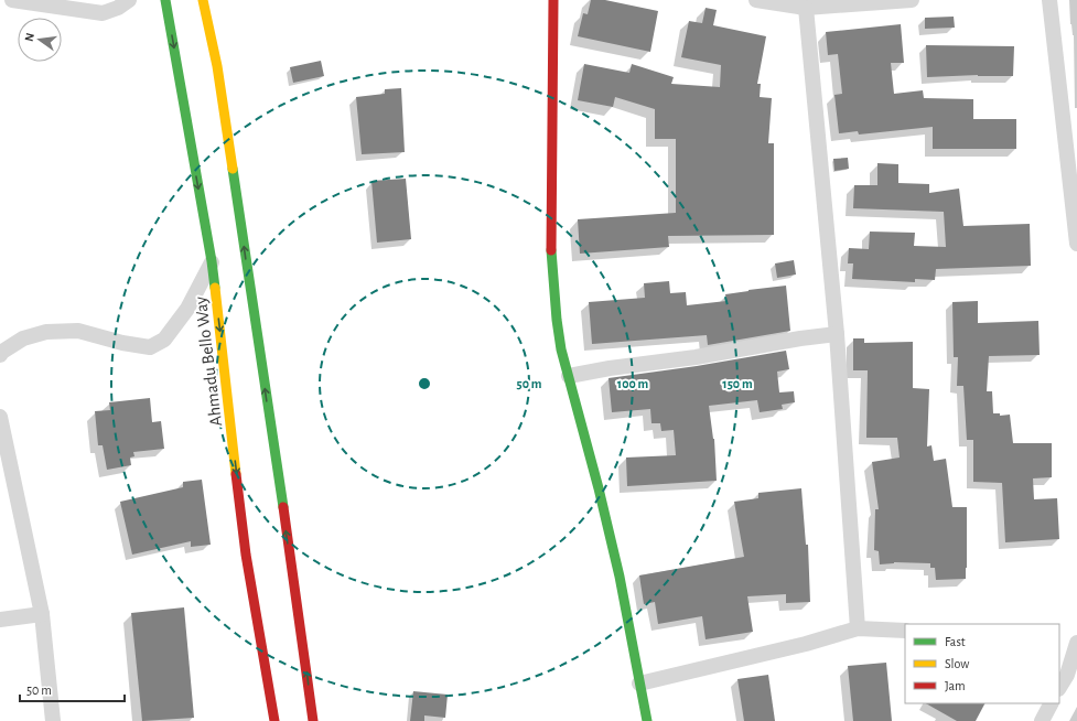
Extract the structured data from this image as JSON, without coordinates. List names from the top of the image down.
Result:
{
  "streets": {
    "main road": ["Ahmadu Bello Way"]
  },
  "legend": ["Fast", "Slow", "Jam"],
  "scale_bar": "50 m",
  "north": "left",
  "rings": ["50 m", "100 m", "150 m"]
}
